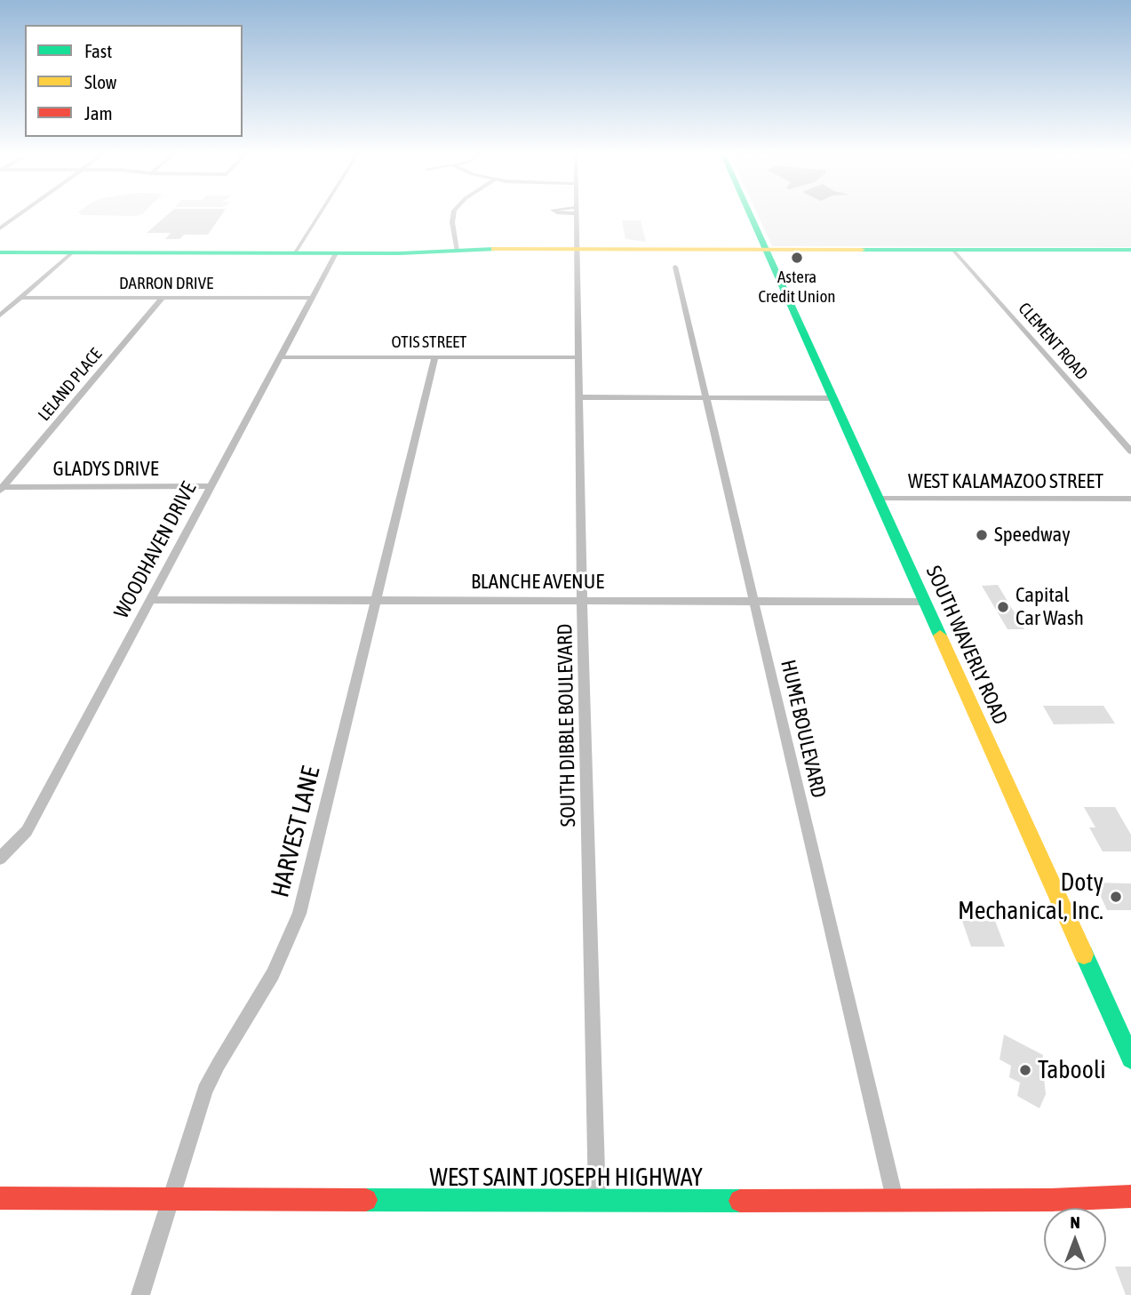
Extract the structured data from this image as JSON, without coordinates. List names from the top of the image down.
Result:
{
  "streets": {
    "street": [
      "DARRON DRIVE",
      "CLEMENT ROAD",
      "OTIS STREET",
      "LELAND PLACE",
      "GLADYS DRIVE",
      "WEST KALAMAZOO STREET",
      "WOODHAVEN DRIVE",
      "BLANCHE AVENUE",
      "SOUTH WAVERLY ROAD",
      "SOUTH DIBBLE BOULEVARD",
      "HUME BOULEVARD",
      "HARVEST LANE",
      "WEST SAINT JOSEPH HIGHWAY"
    ]
  },
  "crossings": [
    ["DARRON DRIVE", "LELAND PLACE"],
    ["DARRON DRIVE", "WOODHAVEN DRIVE"],
    ["OTIS STREET", "WOODHAVEN DRIVE"],
    ["OTIS STREET", "SOUTH DIBBLE BOULEVARD"],
    ["OTIS STREET", "HARVEST LANE"],
    ["LELAND PLACE", "GLADYS DRIVE"],
    ["GLADYS DRIVE", "WOODHAVEN DRIVE"],
    ["WEST KALAMAZOO STREET", "SOUTH WAVERLY ROAD"],
    ["WOODHAVEN DRIVE", "BLANCHE AVENUE"],
    ["BLANCHE AVENUE", "SOUTH WAVERLY ROAD"],
    ["BLANCHE AVENUE", "SOUTH DIBBLE BOULEVARD"],
    ["BLANCHE AVENUE", "HUME BOULEVARD"],
    ["BLANCHE AVENUE", "HARVEST LANE"],
    ["SOUTH DIBBLE BOULEVARD", "WEST SAINT JOSEPH HIGHWAY"],
    ["HUME BOULEVARD", "WEST SAINT JOSEPH HIGHWAY"],
    ["HARVEST LANE", "WEST SAINT JOSEPH HIGHWAY"]
  ],
  "places": [
    "Astera Credit Union",
    "Speedway",
    "Capital Car Wash",
    "Doty Mechanical, Inc.",
    "Tabooli"
  ],
  "legend": ["Fast", "Slow", "Jam"],
  "north": "top"
}
